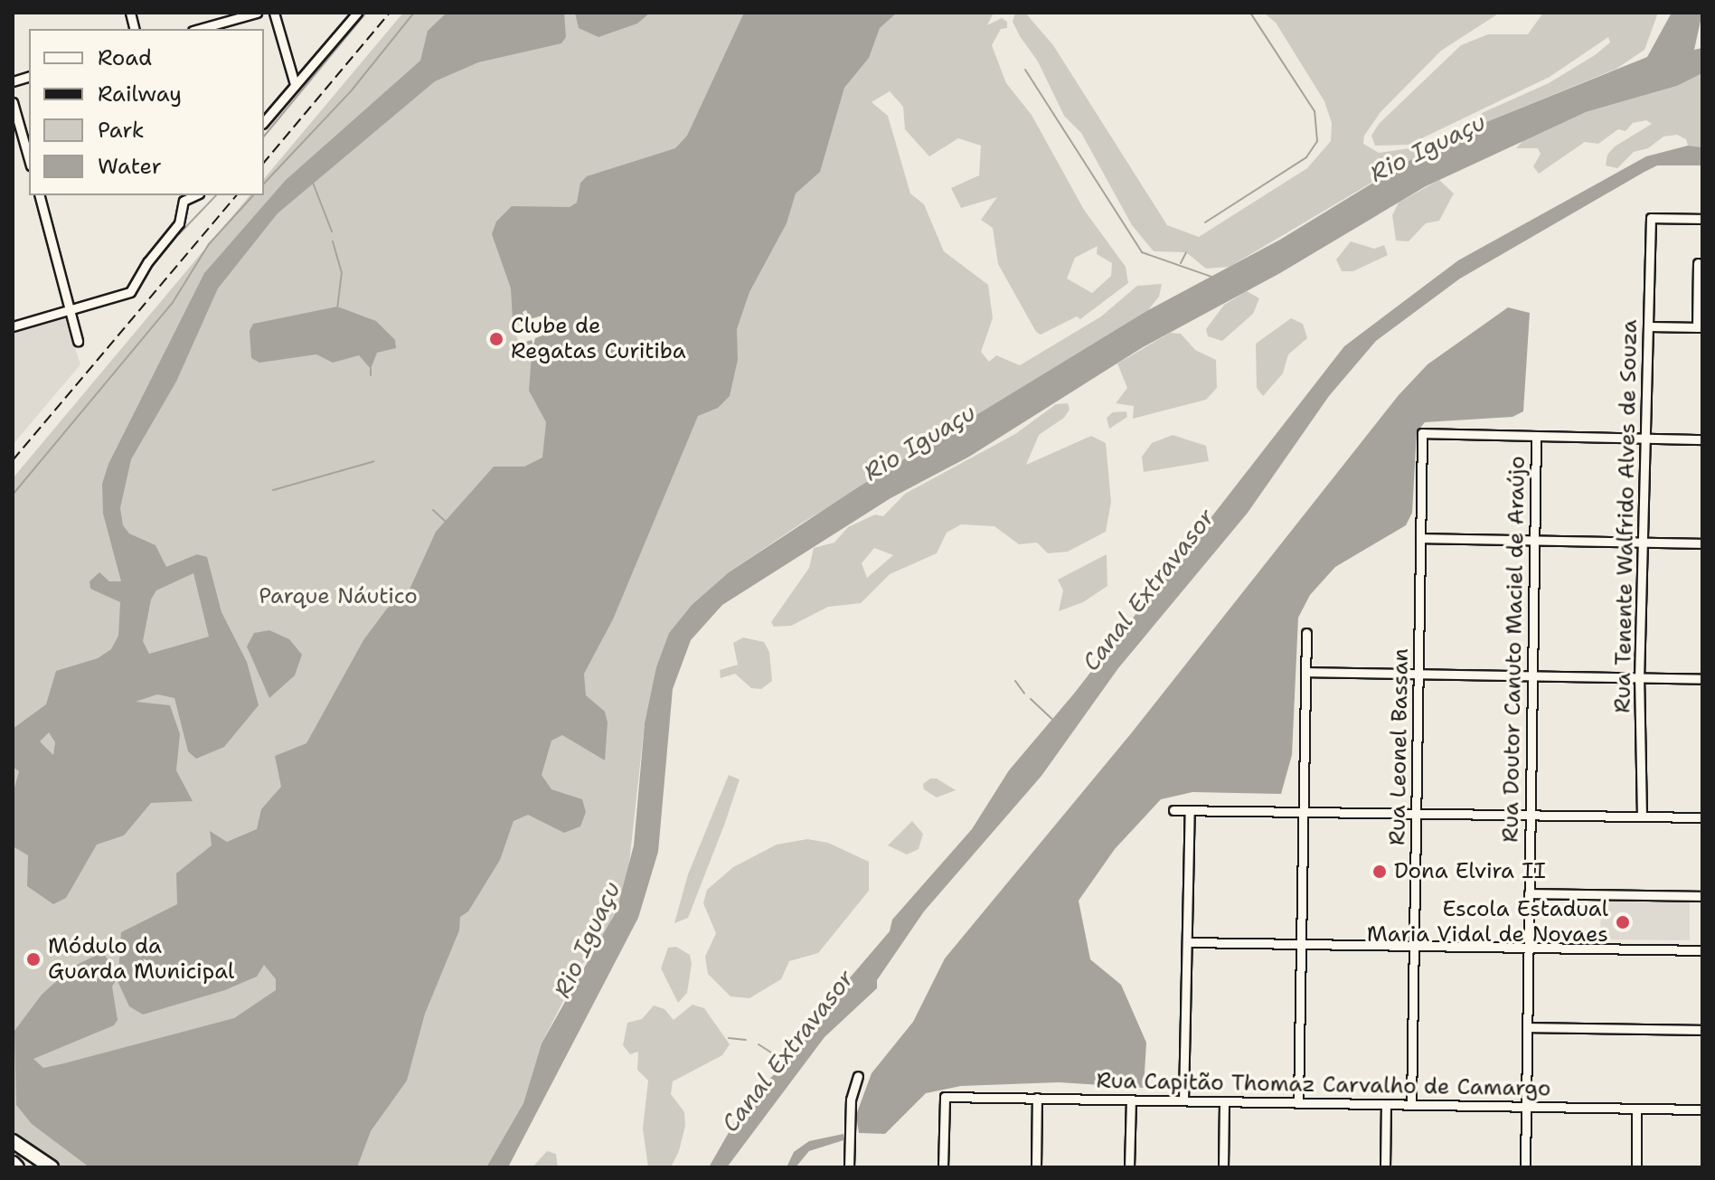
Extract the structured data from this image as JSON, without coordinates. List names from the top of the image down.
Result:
{
  "streets": {
    "street": [
      "Rua Tenente Walfrido Alves de Souza",
      "Rua Doutor Canuto Maciel de Araújo",
      "Rua Leonel Bassan",
      "Rua Capitão Thomaz Carvalho de Camargo"
    ]
  },
  "crossings": [
    ["Rua Doutor Canuto Maciel de Araújo", "Rua Leonel Bassan"],
    ["Rua Doutor Canuto Maciel de Araújo", "Rua Capitão Thomaz Carvalho de Camargo"],
    ["Rua Leonel Bassan", "Rua Capitão Thomaz Carvalho de Camargo"]
  ],
  "water": ["Rio Iguaçu", "Canal Extravasor"],
  "parks": ["Parque Náutico"],
  "places": [
    "Clube de Regatas Curitiba",
    "Dona Elvira II",
    "Escola Estadual Maria Vidal de Novaes",
    "Módulo da Guarda Municipal"
  ],
  "legend": [
    "Road",
    "Railway",
    "Park",
    "Water"
  ]
}
